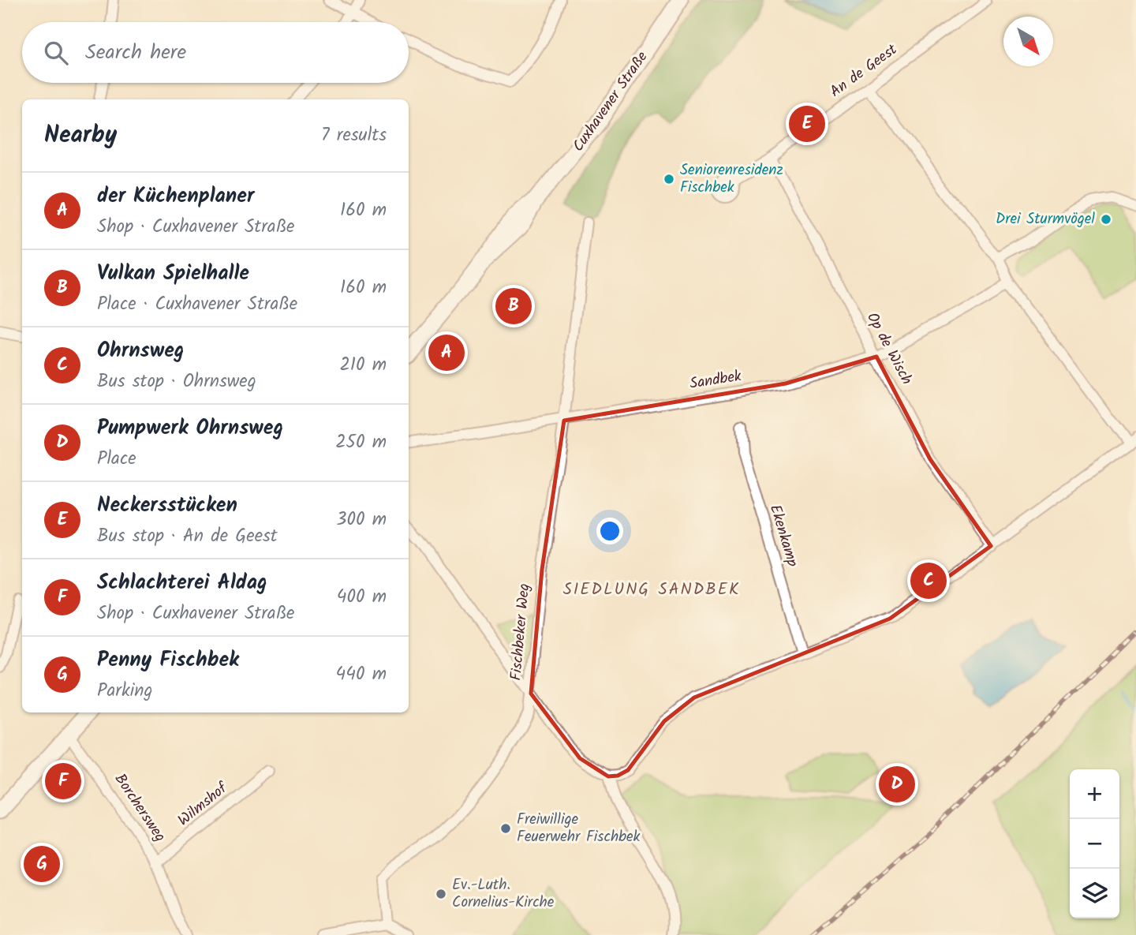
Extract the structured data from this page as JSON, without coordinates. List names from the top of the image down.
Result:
{
  "streets": {
    "main road": ["Cuxhavener Straße"],
    "street": [
      "An de Geest",
      "Op de Wisch",
      "Sandbek",
      "Ekenkamp",
      "Fischbeker Weg",
      "Wilmshof",
      "Borchersweg"
    ]
  },
  "crossings": [
    ["An de Geest", "Op de Wisch"],
    ["Op de Wisch", "Sandbek"],
    ["Sandbek", "Fischbeker Weg"],
    ["Wilmshof", "Borchersweg"]
  ],
  "districts": ["SIEDLUNG SANDBEK"],
  "places": [
    "Seniorenresidenz Fischbek",
    "Drei Sturmvögel",
    "Freiwillige Feuerwehr Fischbek",
    "Ev.-Luth. Cornelius-Kirche"
  ],
  "north": "bottom right",
  "page": {
    "search": "Search here",
    "heading": ["Nearby", "7 results"],
    "pins": [
      "E",
      "B",
      "A",
      "C",
      "F",
      "D",
      "G"
    ],
    "list": [
      {
        "mark": "A",
        "name": "der Küchenplaner",
        "note": "Shop · Cuxhavener Straße",
        "value": "160 m"
      },
      {
        "mark": "B",
        "name": "Vulkan Spielhalle",
        "note": "Place · Cuxhavener Straße",
        "value": "160 m"
      },
      {
        "mark": "C",
        "name": "Ohrnsweg",
        "note": "Bus stop · Ohrnsweg",
        "value": "210 m"
      },
      {
        "mark": "D",
        "name": "Pumpwerk Ohrnsweg",
        "note": "Place",
        "value": "250 m"
      },
      {
        "mark": "E",
        "name": "Neckersstücken",
        "note": "Bus stop · An de Geest",
        "value": "300 m"
      },
      {
        "mark": "F",
        "name": "Schlachterei Aldag",
        "note": "Shop · Cuxhavener Straße",
        "value": "400 m"
      },
      {
        "mark": "G",
        "name": "Penny Fischbek",
        "note": "Parking",
        "value": "440 m"
      }
    ],
    "map_buttons": ["+", "−"]
  }
}
